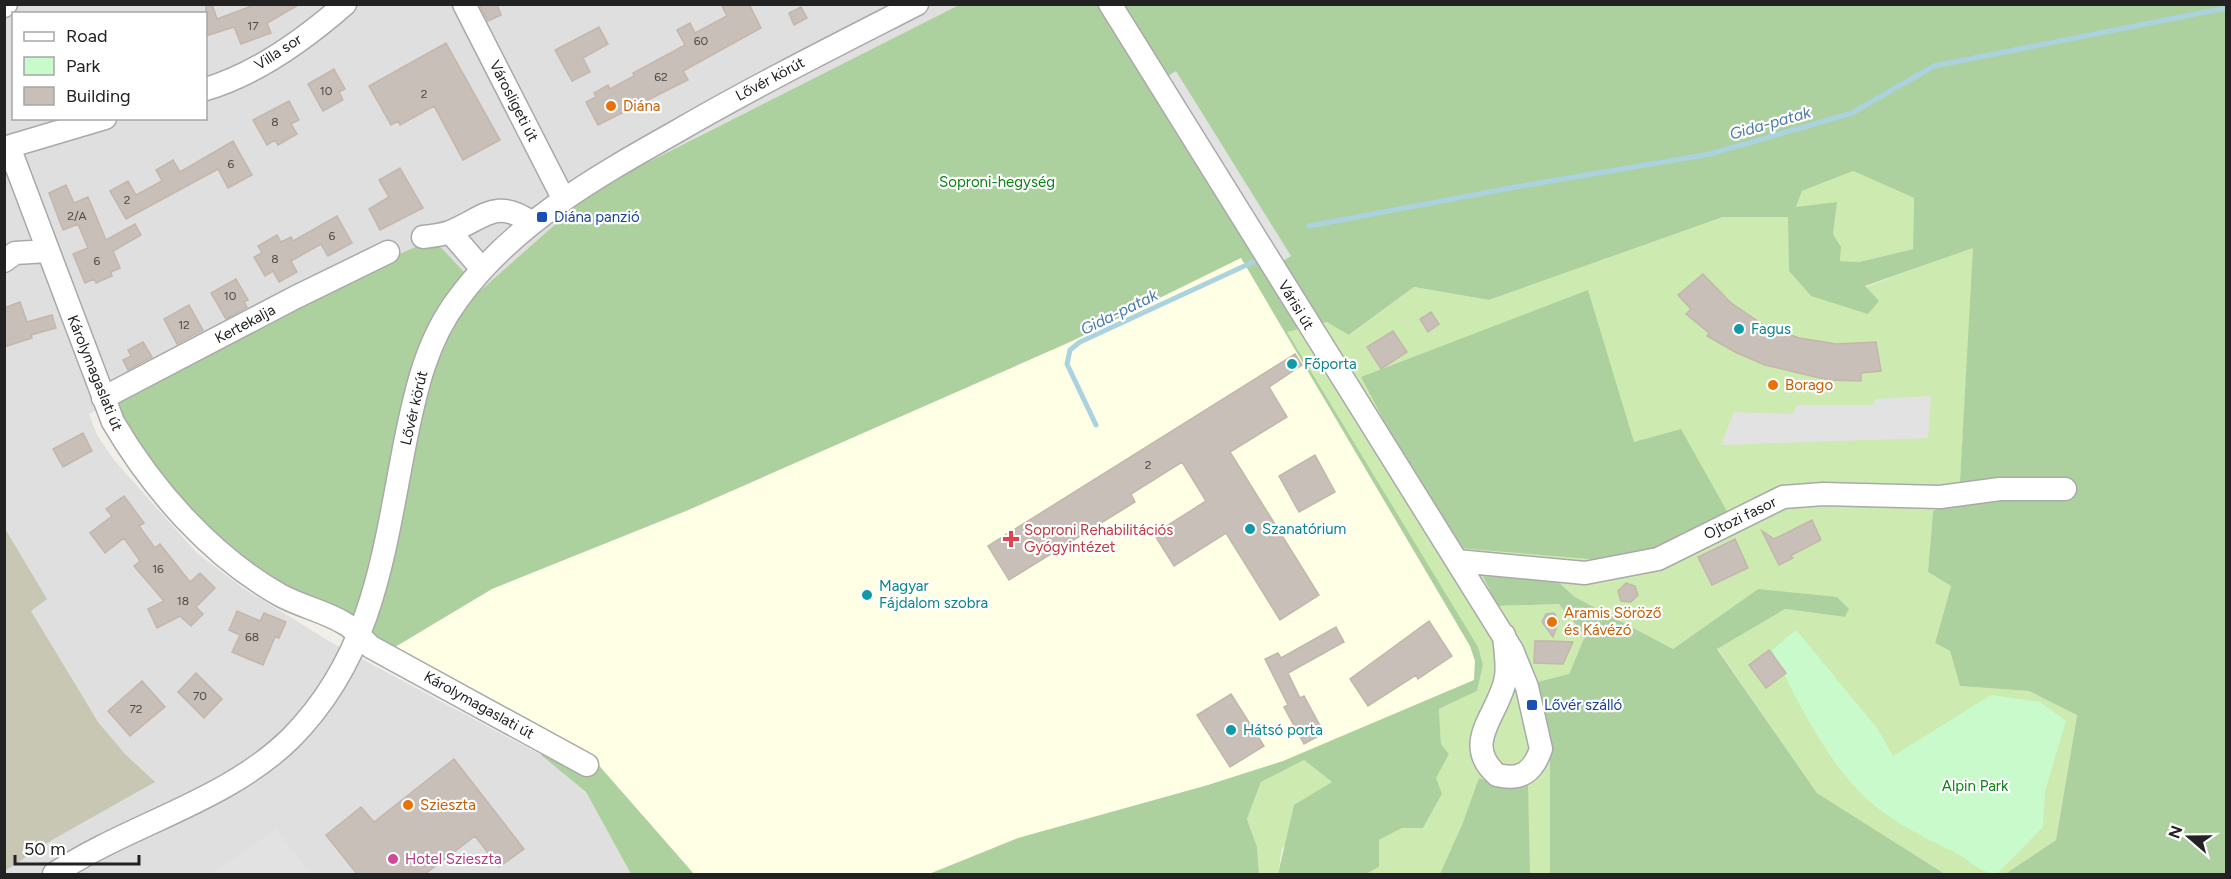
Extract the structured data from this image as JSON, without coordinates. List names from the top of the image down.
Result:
{
  "streets": {
    "street": [
      "Villa sor",
      "Lővér körút",
      "Városligeti út",
      "Várisi út",
      "Kertekalja",
      "Károlymagaslati út",
      "Ojtozi fasor"
    ]
  },
  "crossings": [
    ["Lővér körút", "Városligeti út"],
    ["Lővér körút", "Károlymagaslati út"],
    ["Várisi út", "Ojtozi fasor"],
    ["Kertekalja", "Károlymagaslati út"]
  ],
  "water": ["Gida-patak"],
  "parks": ["Soproni-hegység", "Alpin Park"],
  "places": {
    "other": [
      "Diána",
      "Fagus",
      "Főporta",
      "Borago",
      "Szanatórium",
      "Magyar Fájdalom szobra",
      "Aramis Söröző és Kávézó",
      "Hátsó porta",
      "Szieszta",
      "Hotel Szieszta"
    ],
    "transit": ["Diána panzió", "Lővér szálló"],
    "health": ["Soproni Rehabilitációs Gyógyintézet"]
  },
  "house_numbers": [
    "17",
    "60",
    "62",
    "10",
    "2",
    "8",
    "6",
    "2",
    "2/A",
    "6",
    "8",
    "6",
    "10",
    "12",
    "2",
    "16",
    "18",
    "68",
    "70",
    "72"
  ],
  "legend": ["Road", "Park", "Building"],
  "scale_bar": "50 m",
  "north": "left"
}
